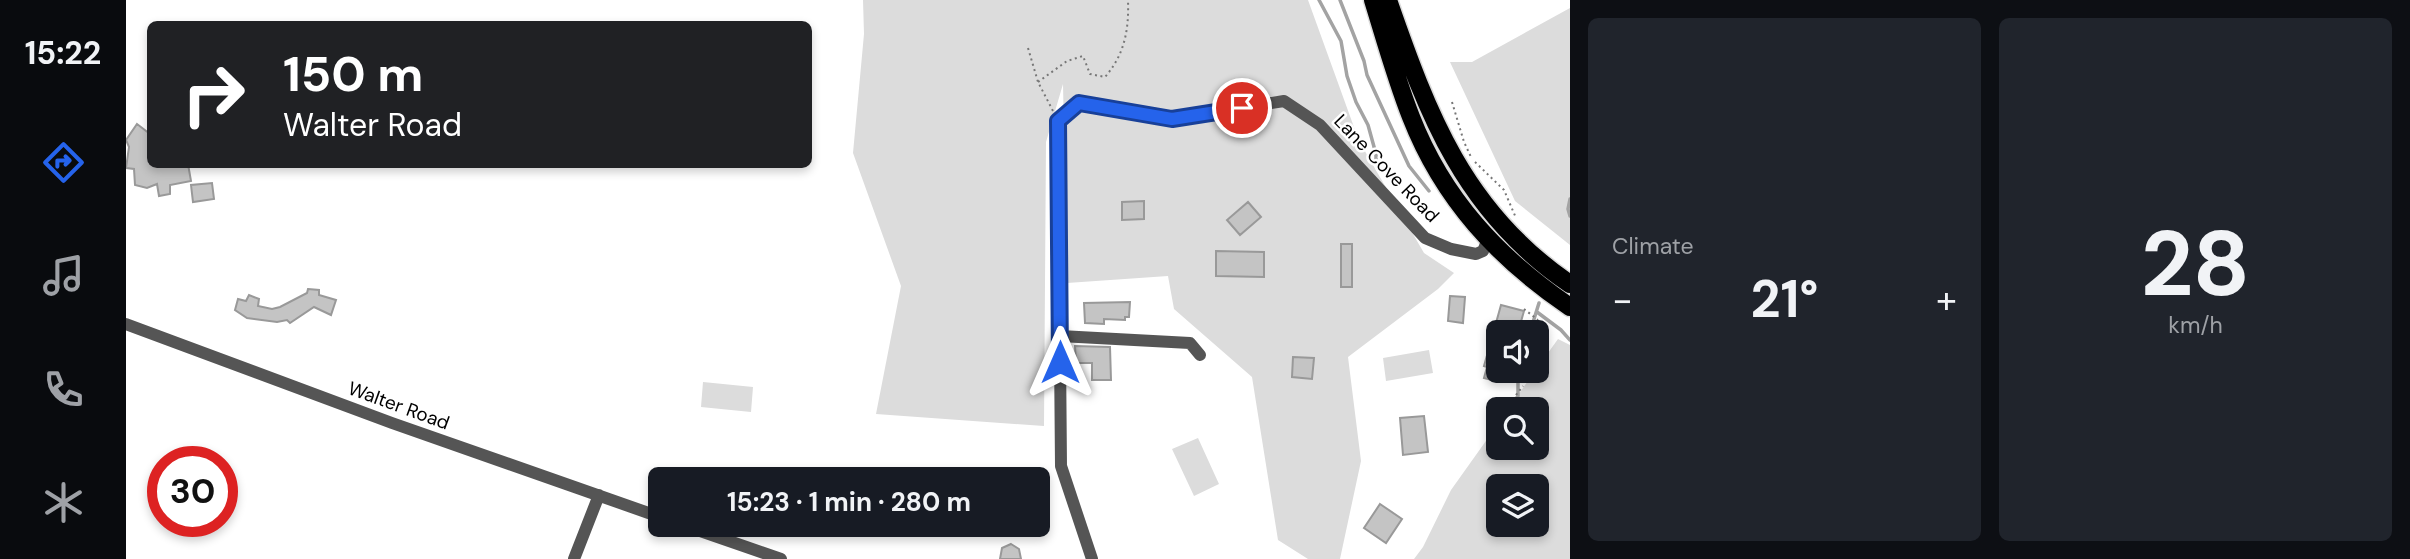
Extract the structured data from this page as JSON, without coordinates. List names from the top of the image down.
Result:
{
  "streets": {
    "street": ["Lane Cove Road", "Walter Road"]
  },
  "page": {
    "tabs": "15:22",
    "tile": [
      "Climate",
      ["28", "km/h"]
    ],
    "turn": ["150 m", "Walter Road"],
    "heat": ["−", "21°", "+"],
    "limit": "30",
    "trip": "15:23 · 1 min · 280 m"
  }
}
